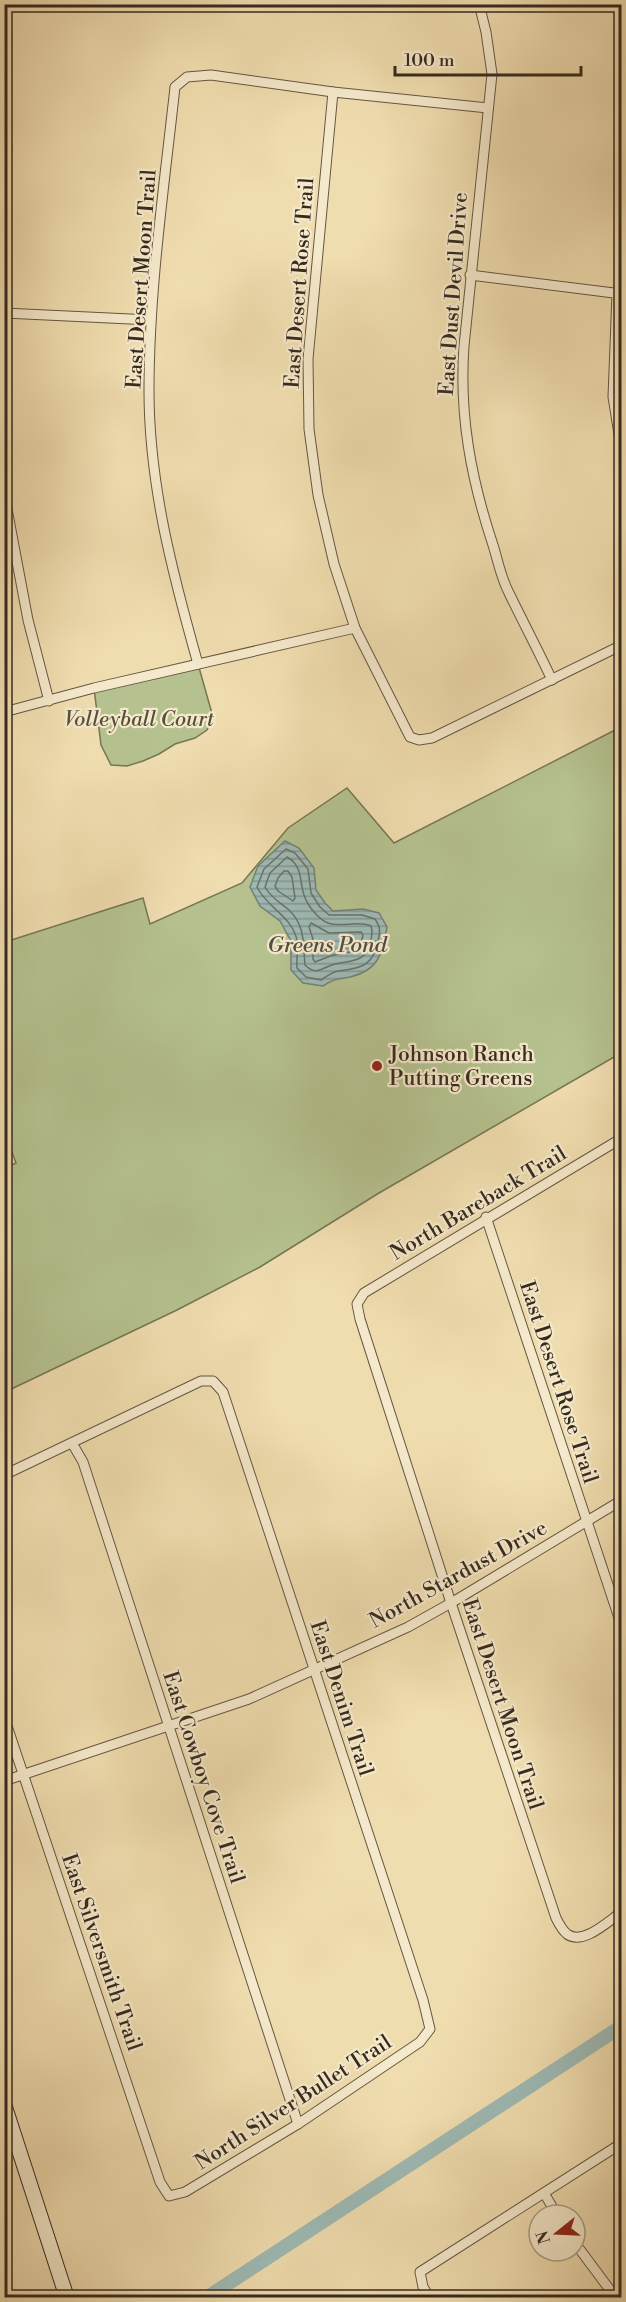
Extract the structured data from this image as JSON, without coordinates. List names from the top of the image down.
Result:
{
  "streets": {
    "street": [
      "East Desert Moon Trail",
      "East Desert Rose Trail",
      "East Dust Devil Drive",
      "North Bareback Trail",
      "North Stardust Drive",
      "East Denim Trail",
      "East Cowboy Cove Trail",
      "East Silversmith Trail",
      "North Silver Bullet Trail"
    ]
  },
  "crossings": [
    ["East Desert Moon Trail", "East Desert Rose Trail"],
    ["East Desert Moon Trail", "North Bareback Trail"],
    ["East Desert Moon Trail", "North Stardust Drive"],
    ["East Desert Rose Trail", "East Dust Devil Drive"],
    ["East Desert Rose Trail", "North Bareback Trail"],
    ["East Desert Rose Trail", "North Stardust Drive"],
    ["North Stardust Drive", "East Denim Trail"],
    ["North Stardust Drive", "East Cowboy Cove Trail"],
    ["North Stardust Drive", "East Silversmith Trail"],
    ["East Denim Trail", "East Cowboy Cove Trail"],
    ["East Denim Trail", "North Silver Bullet Trail"],
    ["East Cowboy Cove Trail", "North Silver Bullet Trail"],
    ["East Silversmith Trail", "North Silver Bullet Trail"]
  ],
  "water": ["Greens Pond"],
  "parks": ["Volleyball Court"],
  "places": ["Johnson Ranch Putting Greens"],
  "scale_bar": "100 m",
  "north": "left"
}
